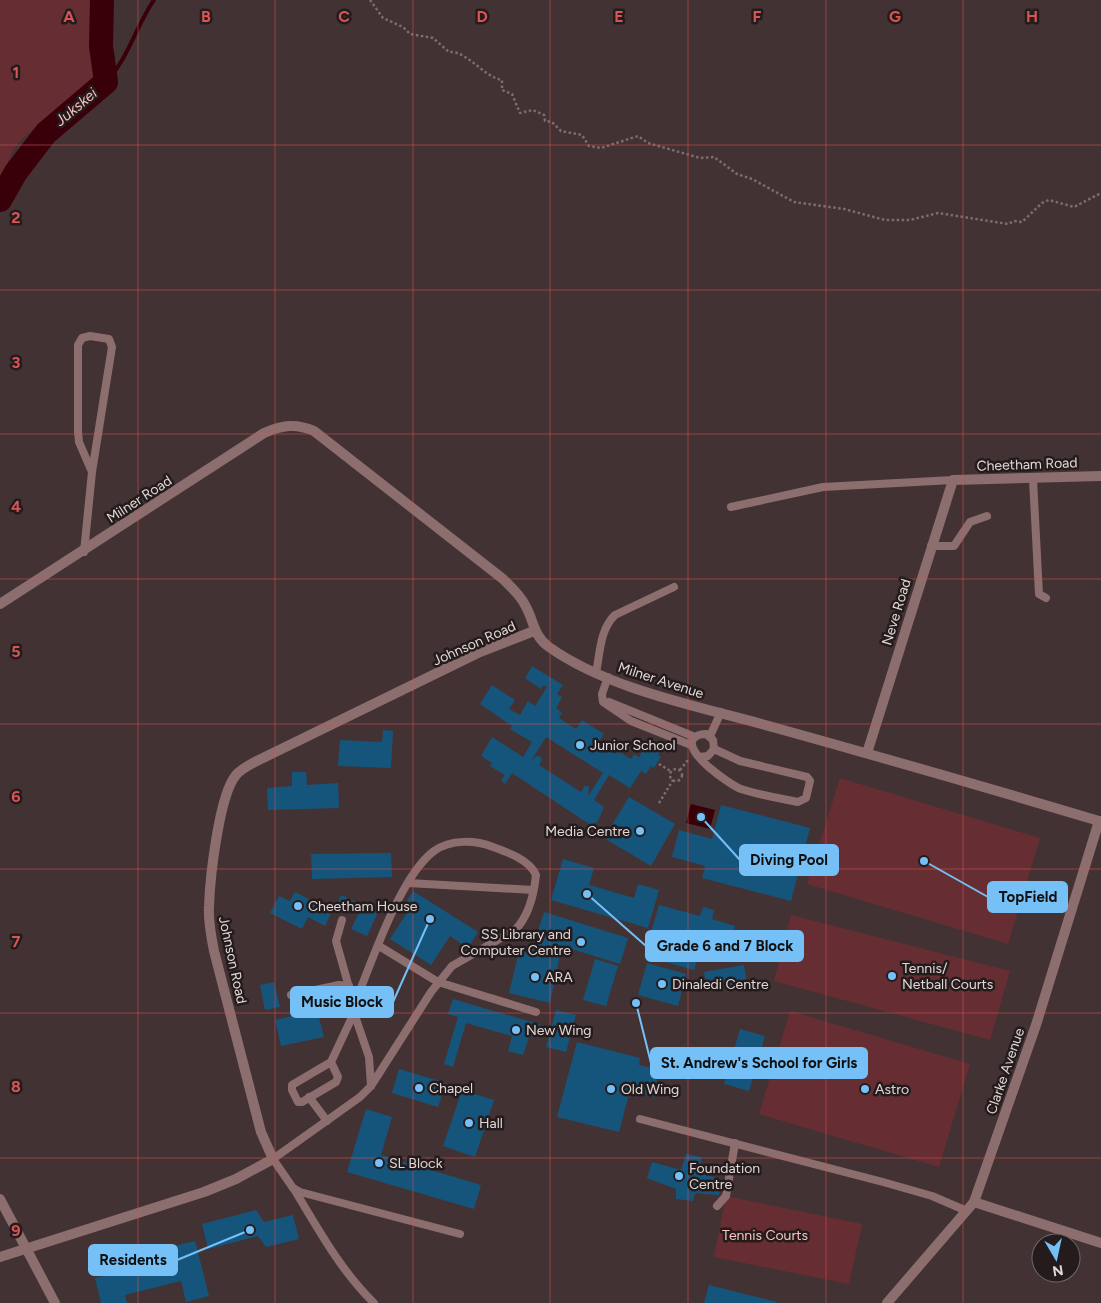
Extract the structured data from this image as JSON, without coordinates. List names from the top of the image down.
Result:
{
  "streets": {
    "street": [
      "Cheetham Road",
      "Milner Road",
      "Neve Road",
      "Johnson Road",
      "Milner Avenue",
      "Clarke Avenue"
    ]
  },
  "crossings": [
    ["Cheetham Road", "Neve Road"],
    ["Milner Road", "Milner Avenue"],
    ["Neve Road", "Milner Avenue"],
    ["Johnson Road", "Milner Avenue"],
    ["Milner Avenue", "Clarke Avenue"]
  ],
  "water": ["Jukskei"],
  "parks": ["Tennis Courts"],
  "places": [
    "Junior School",
    "Diving Pool",
    "Media Centre",
    "TopField",
    "Grade 6 and 7 Block",
    "Cheetham House",
    "Music Block",
    "SS Library and Computer Centre",
    "Tennis/ Netball Courts",
    "ARA",
    "Dinaledi Centre",
    "St. Andrew's School for Girls",
    "New Wing",
    "Chapel",
    "Old Wing",
    "Astro",
    "Hall",
    "SL Block",
    "Foundation Centre",
    "Residents"
  ],
  "north": "bottom",
  "grid": {
    "columns": [
      "A",
      "B",
      "C",
      "D",
      "E",
      "F",
      "G",
      "H"
    ],
    "rows": [
      "1",
      "2",
      "3",
      "4",
      "5",
      "6",
      "7",
      "8",
      "9"
    ]
  }
}
